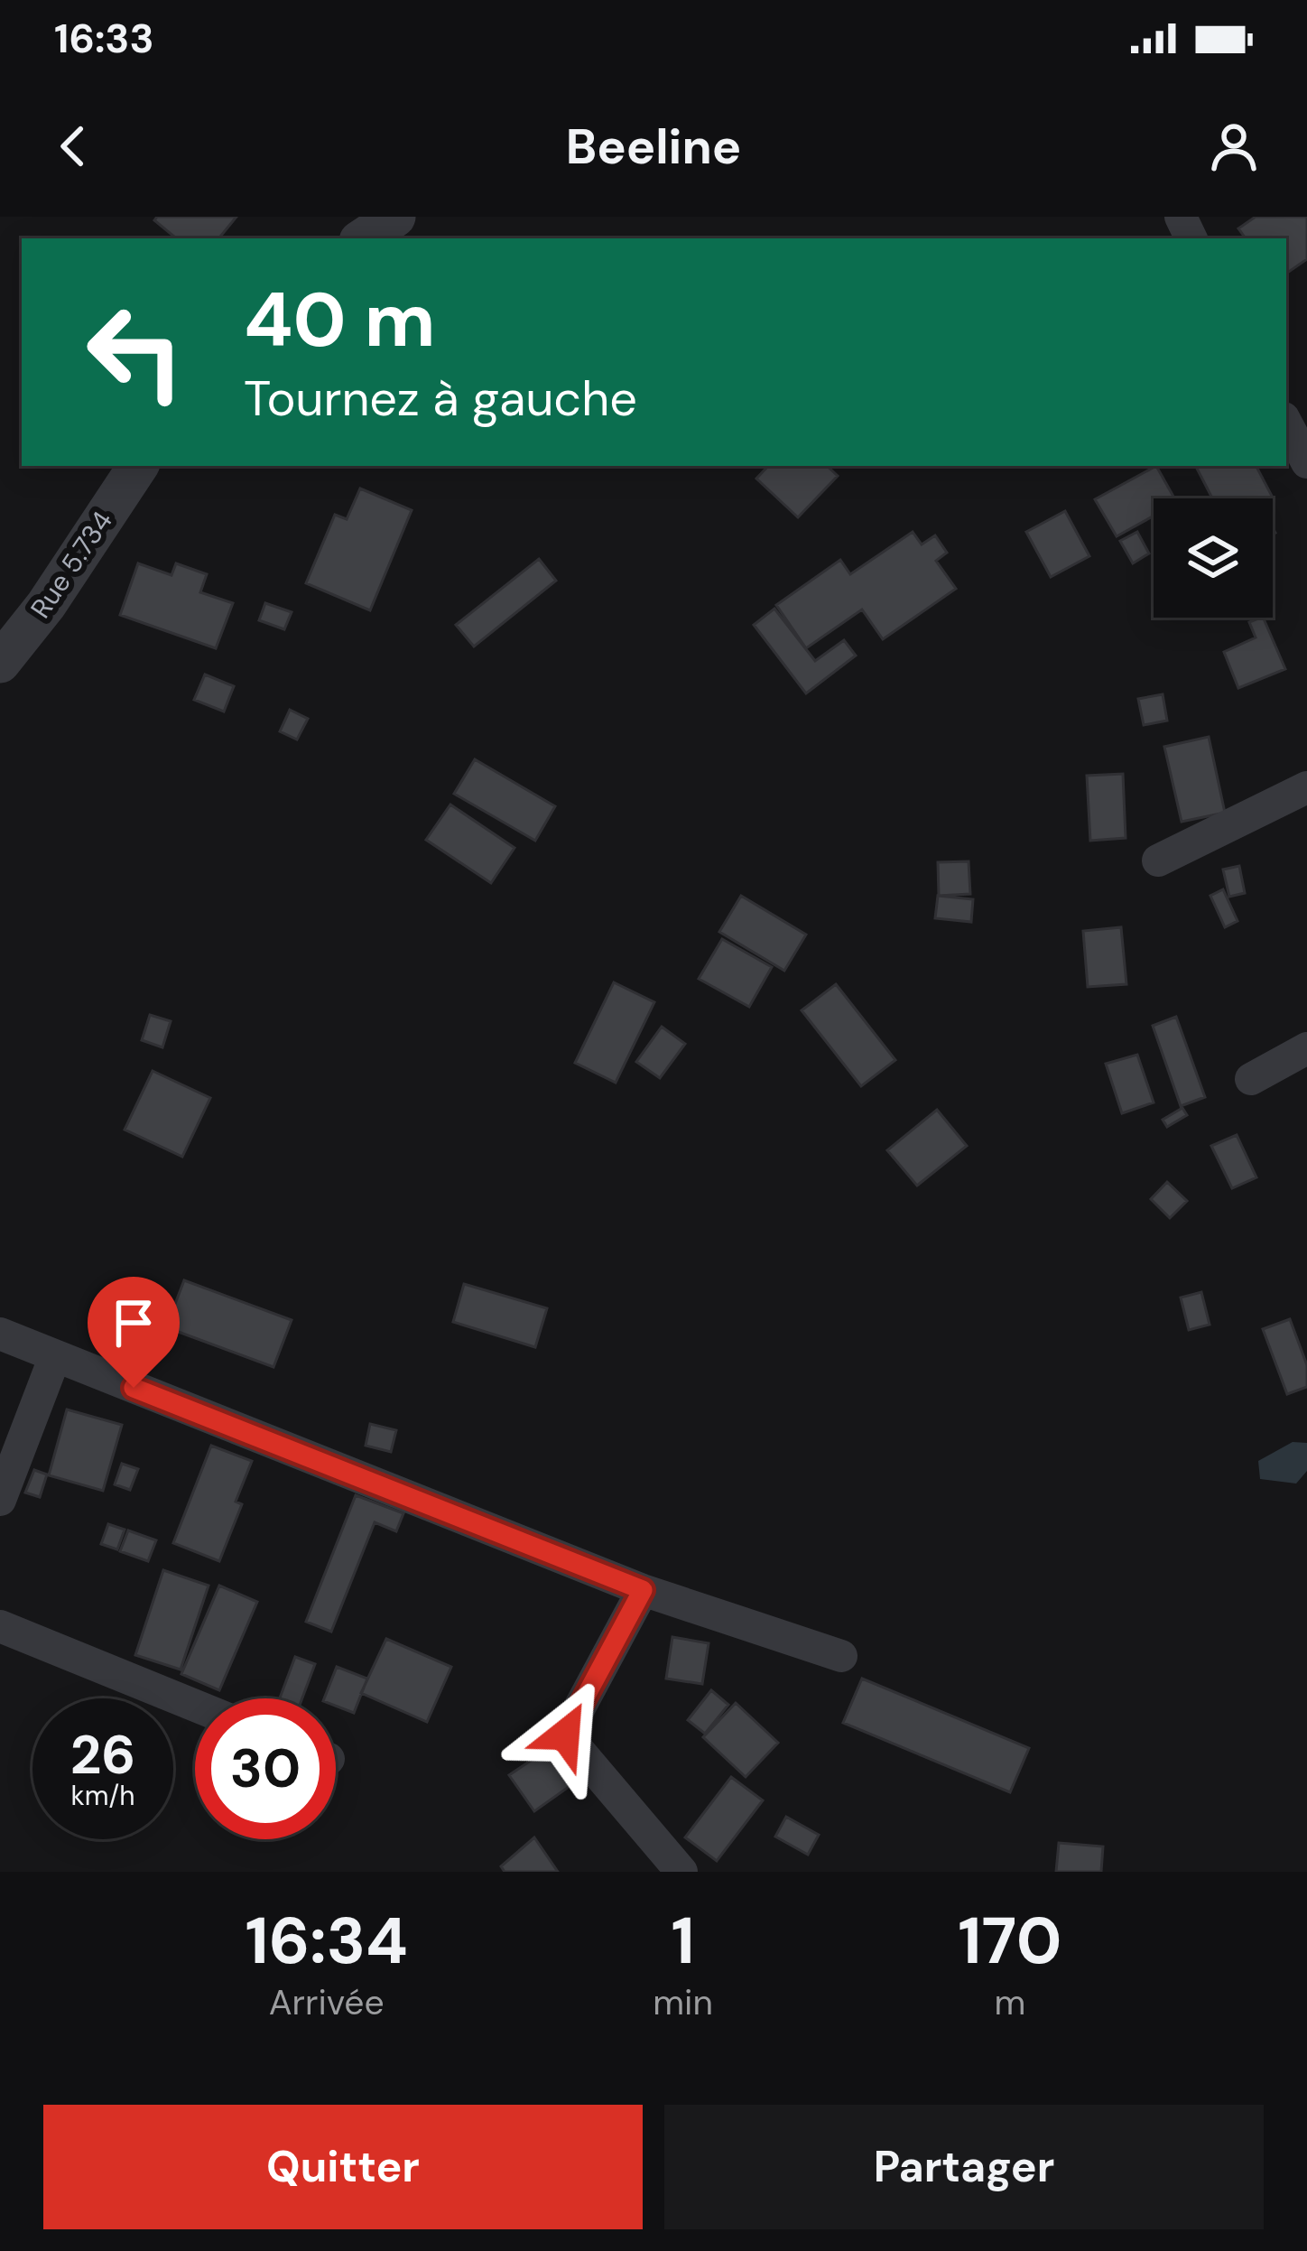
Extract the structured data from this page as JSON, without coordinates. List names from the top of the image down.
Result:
{
  "streets": {
    "street": ["Rue 5.734"]
  },
  "page": {
    "status": "16:33",
    "header": "Beeline",
    "turn": ["40 m", "Tournez à gauche"],
    "speed": "26 km/h",
    "limit": "30",
    "eta": [
      "16:34",
      "Arrivée",
      "1",
      "min",
      "170",
      "m"
    ],
    "buttons": ["Quitter", "Partager"]
  }
}
